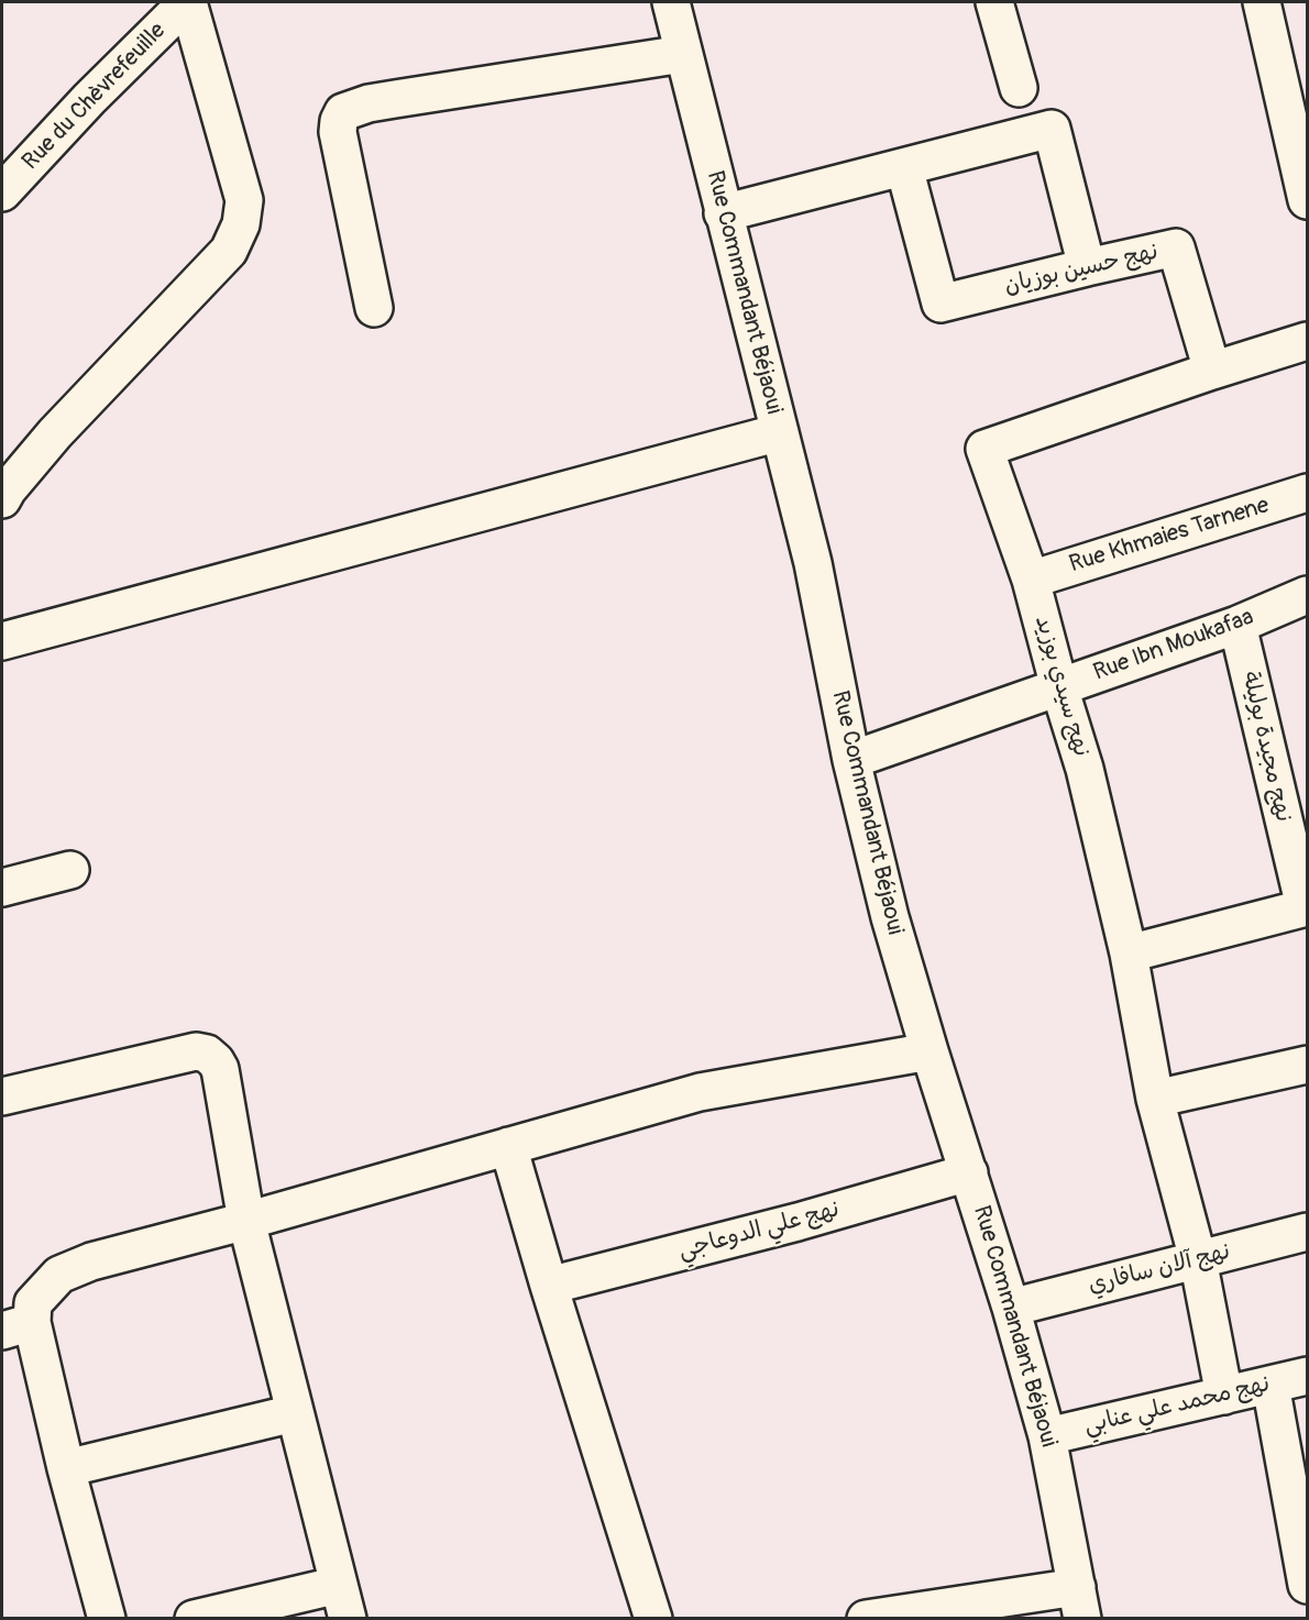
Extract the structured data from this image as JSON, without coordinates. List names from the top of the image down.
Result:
{
  "streets": {
    "street": [
      "Rue du Chèvrefeuille",
      "نهج حسين بوزيان",
      "Rue Commandant Béjaoui",
      "Rue Khmaies Tarnene",
      "Rue Ibn Moukafaa",
      "نهج سيدي بوزيد",
      "نهج مجيدة بوليلة",
      "نهج علي الدوعاجي",
      "نهج آلان سافاري",
      "نهج محمد علي عنابي"
    ]
  },
  "crossings": [
    ["نهج حسين بوزيان", "نهج سيدي بوزيد"],
    ["Rue Commandant Béjaoui", "Rue Ibn Moukafaa"],
    ["Rue Commandant Béjaoui", "نهج علي الدوعاجي"],
    ["Rue Commandant Béjaoui", "نهج آلان سافاري"],
    ["Rue Commandant Béjaoui", "نهج محمد علي عنابي"],
    ["Rue Khmaies Tarnene", "نهج سيدي بوزيد"],
    ["Rue Ibn Moukafaa", "نهج سيدي بوزيد"],
    ["Rue Ibn Moukafaa", "نهج مجيدة بوليلة"],
    ["نهج سيدي بوزيد", "نهج آلان سافاري"],
    ["نهج سيدي بوزيد", "نهج محمد علي عنابي"]
  ]
}
